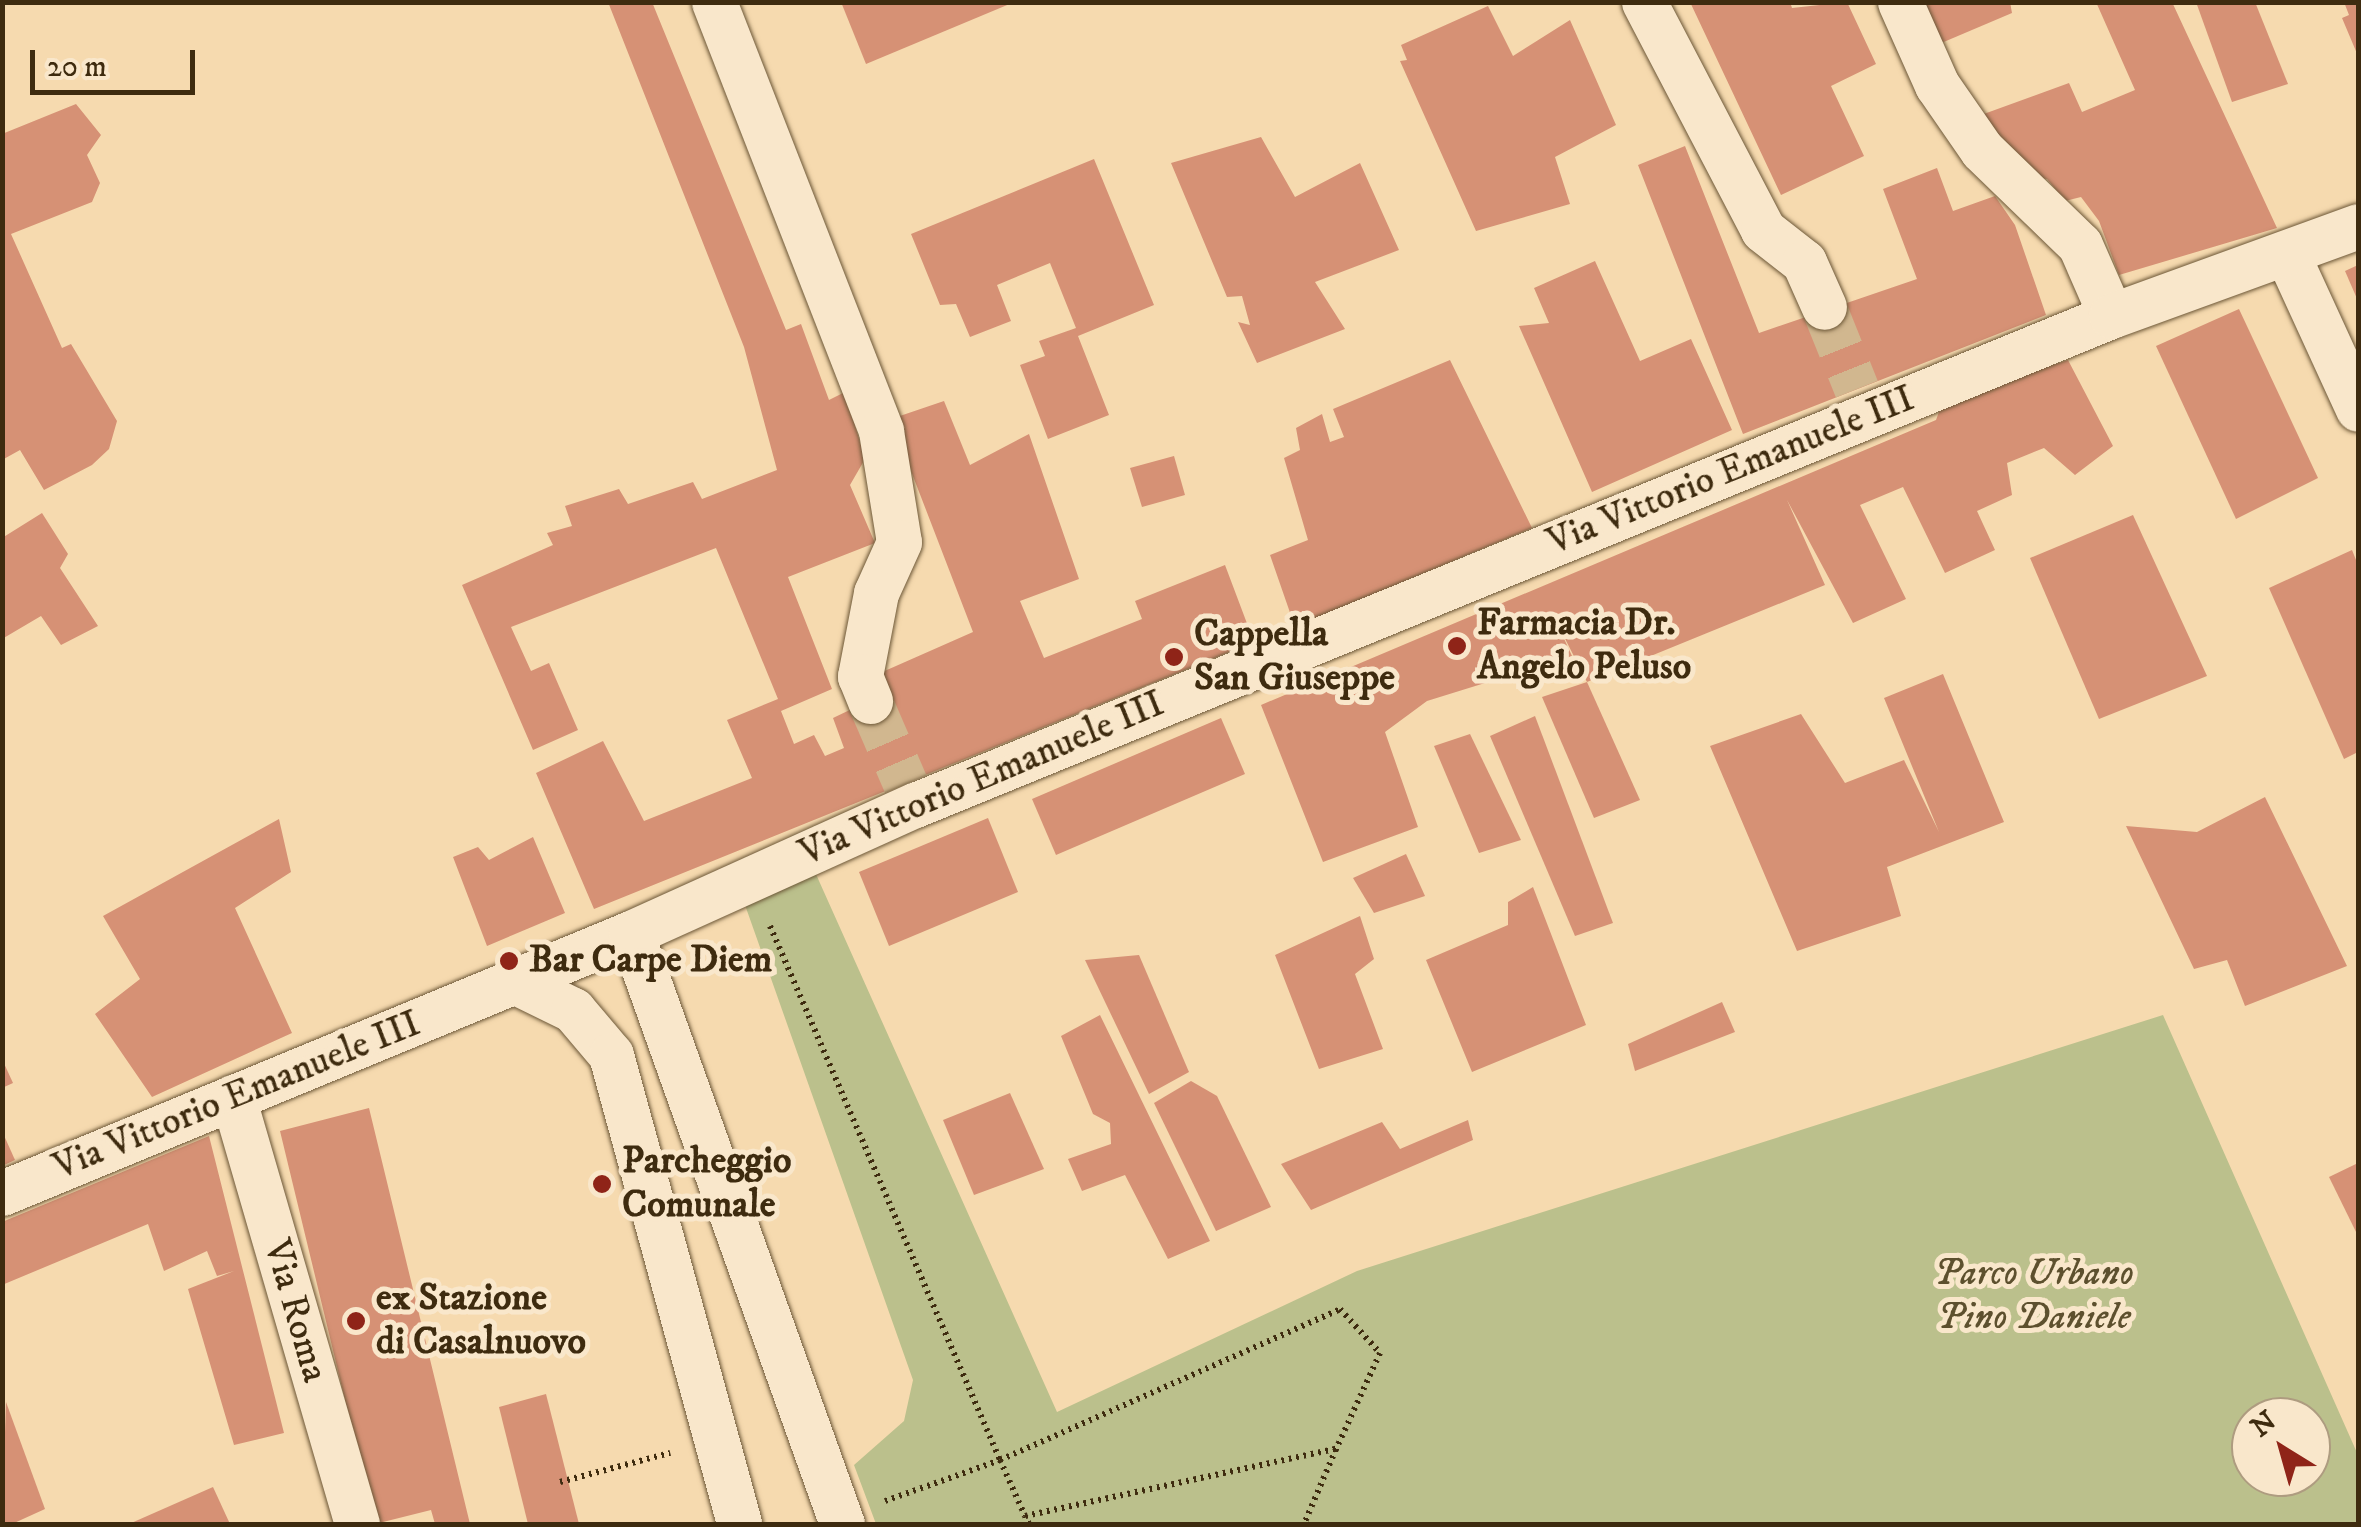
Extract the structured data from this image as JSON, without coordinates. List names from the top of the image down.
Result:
{
  "streets": {
    "street": ["Via Vittorio Emanuele III", "Via Roma"]
  },
  "crossings": [
    ["Via Vittorio Emanuele III", "Via Roma"]
  ],
  "parks": ["Parco Urbano Pino Daniele"],
  "places": [
    "Farmacia Dr. Angelo Peluso",
    "Cappella San Giuseppe",
    "Bar Carpe Diem",
    "Parcheggio Comunale",
    "ex Stazione di Casalnuovo"
  ],
  "scale_bar": "20 m",
  "north": "top left"
}
